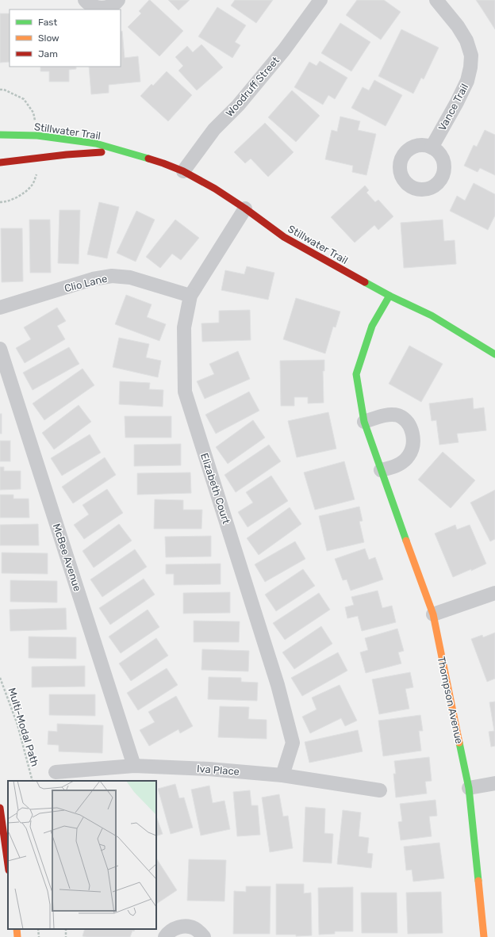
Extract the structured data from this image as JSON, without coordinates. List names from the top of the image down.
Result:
{
  "streets": {
    "street": [
      "Woodruff Street",
      "Vance Trail",
      "Stillwater Trail",
      "Clio Lane",
      "Elizabeth Court",
      "McBee Avenue",
      "Thompson Avenue",
      "Iva Place"
    ],
    "path": ["Multi-Modal Path"]
  },
  "crossings": [
    ["Woodruff Street", "Stillwater Trail"],
    ["Stillwater Trail", "Elizabeth Court"],
    ["Stillwater Trail", "Thompson Avenue"],
    ["Clio Lane", "Elizabeth Court"],
    ["Elizabeth Court", "Iva Place"],
    ["McBee Avenue", "Iva Place"]
  ],
  "legend": ["Fast", "Slow", "Jam"]
}
